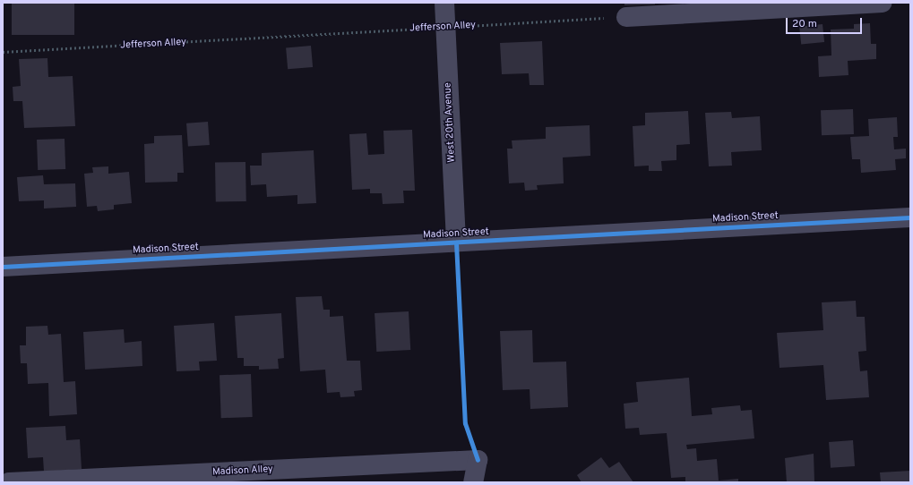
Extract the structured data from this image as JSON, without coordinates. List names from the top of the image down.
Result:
{
  "streets": {
    "street": ["West 20th Avenue", "Madison Street", "Madison Alley"],
    "path": ["Jefferson Alley"]
  },
  "crossings": [
    ["Jefferson Alley", "West 20th Avenue"],
    ["West 20th Avenue", "Madison Street"]
  ],
  "scale_bar": "20 m"
}
